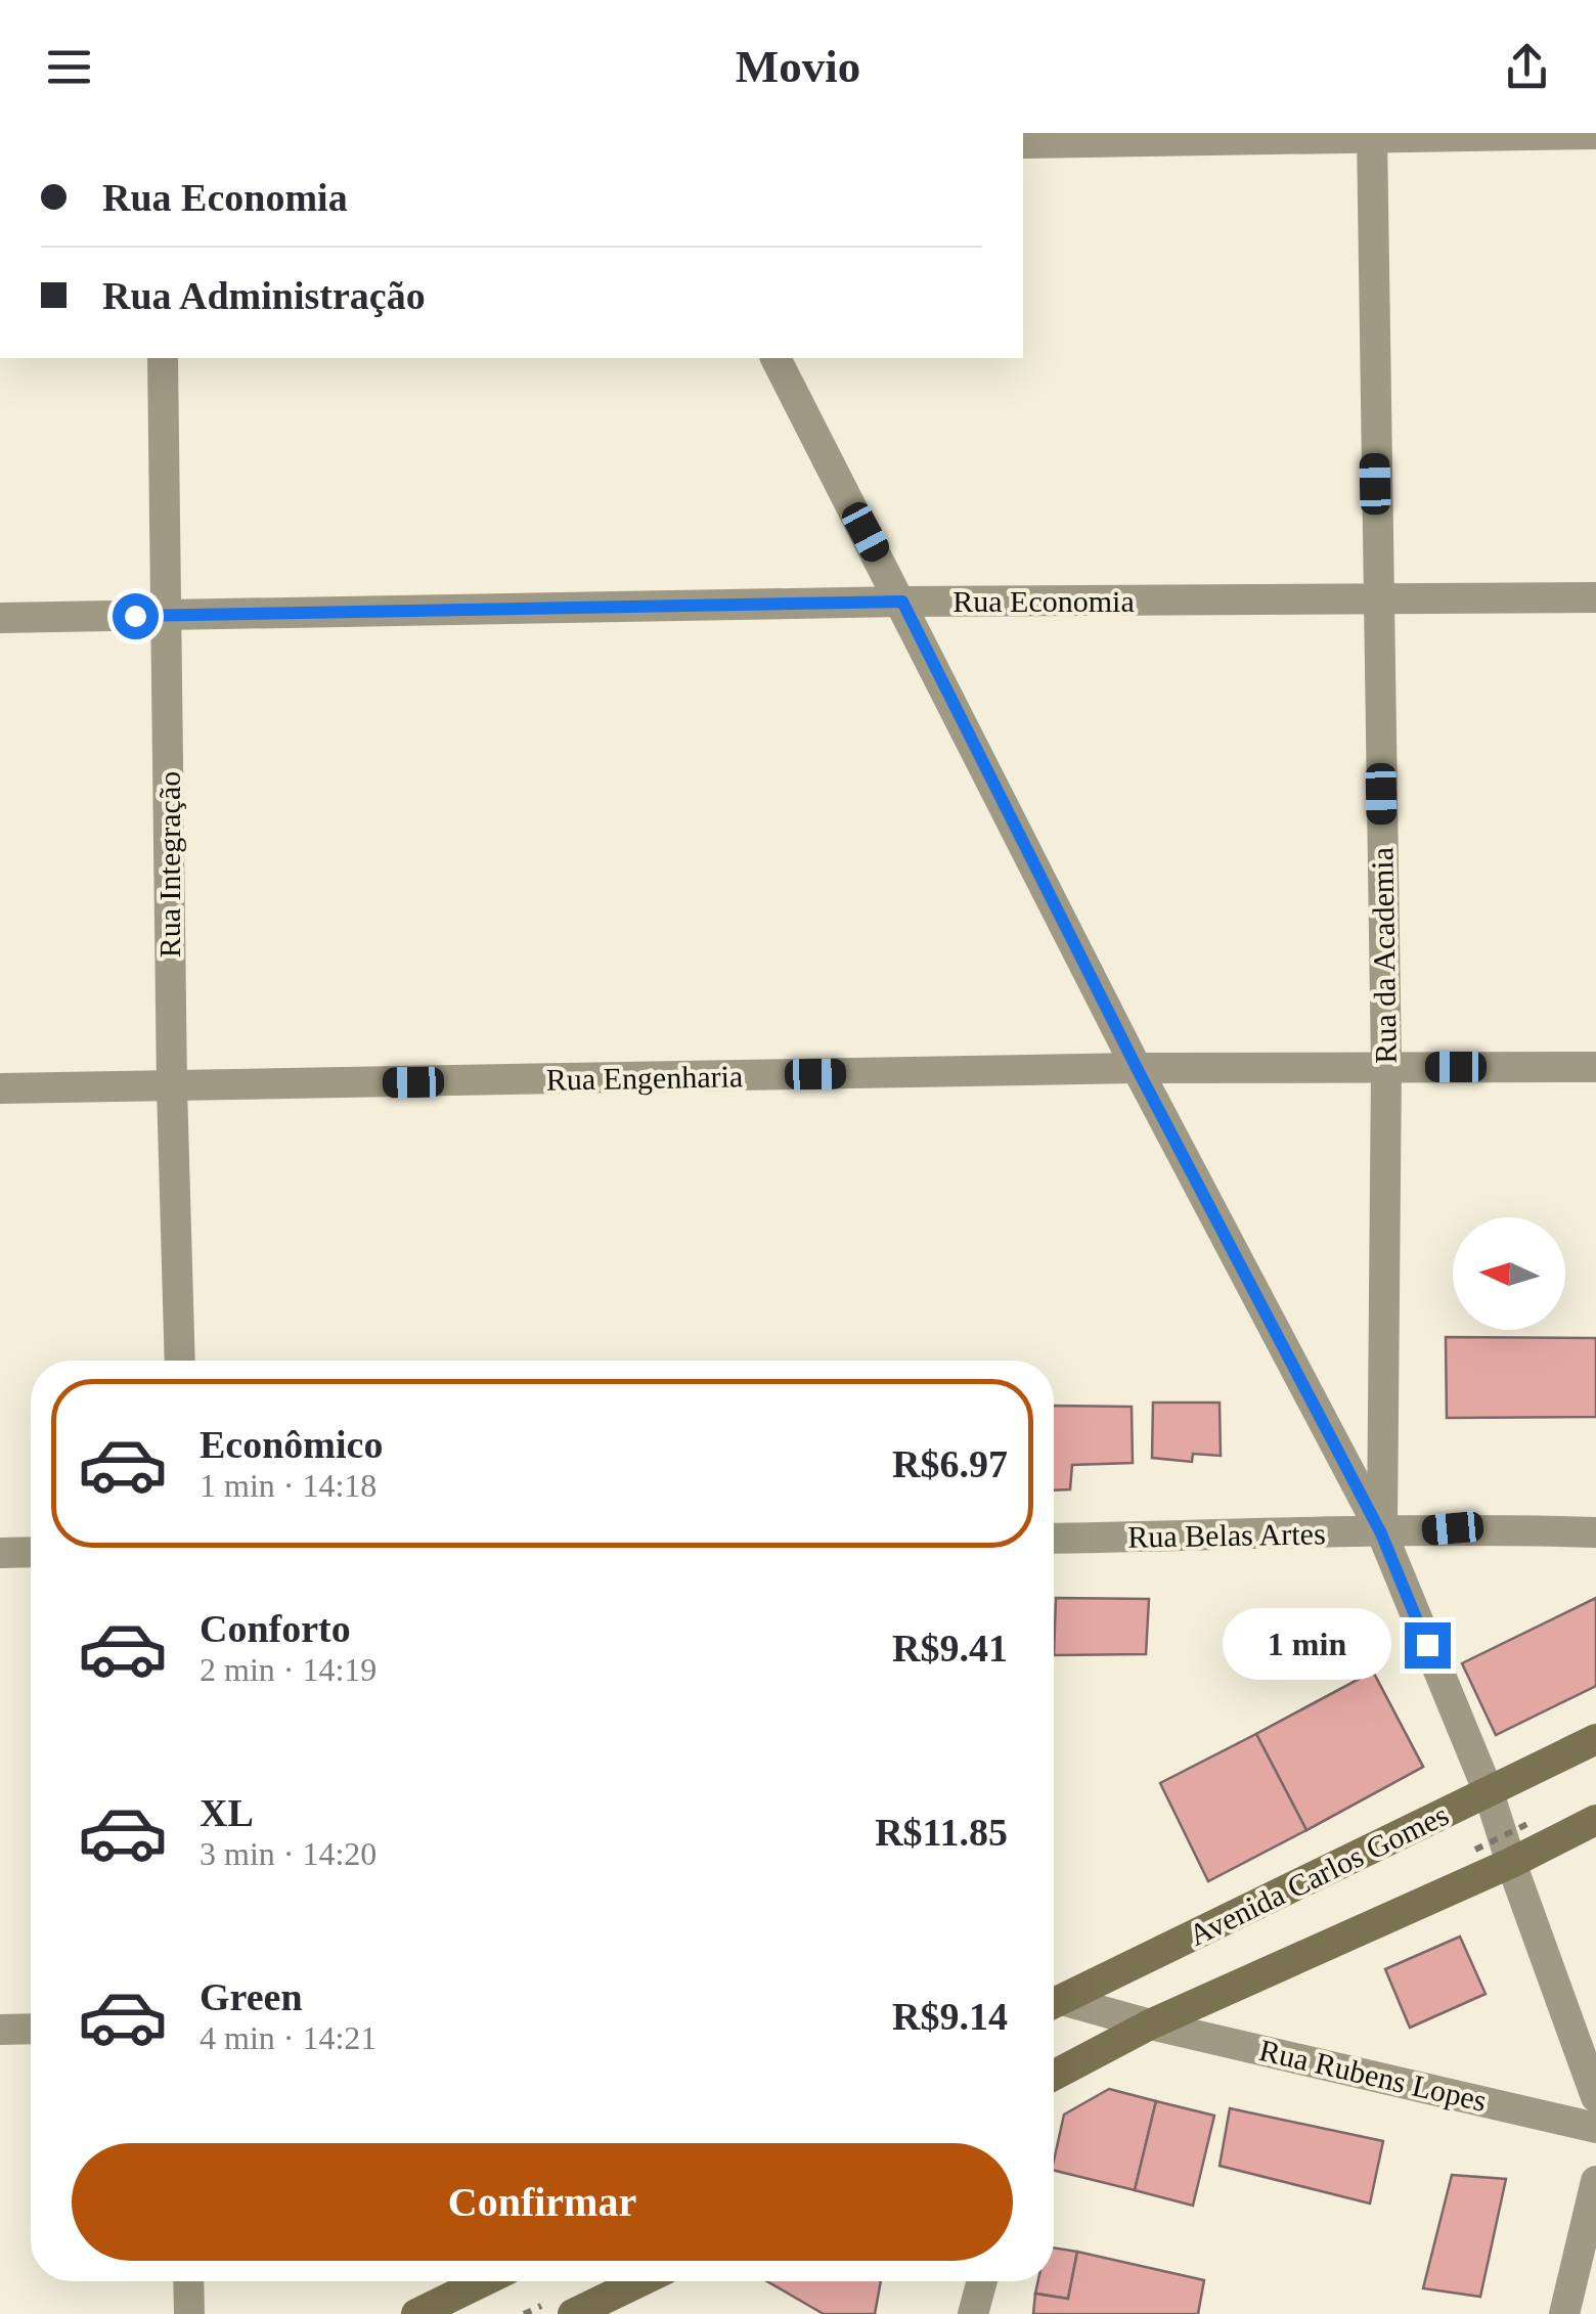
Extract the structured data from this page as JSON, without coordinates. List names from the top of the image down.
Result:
{
  "streets": {
    "main road": ["Avenida Carlos Gomes"],
    "street": [
      "Rua Economia",
      "Rua Integração",
      "Rua da Academia",
      "Rua Engenharia",
      "Rua Belas Artes",
      "Rua Rubens Lopes"
    ]
  },
  "crossings": [
    ["Rua Economia", "Rua Integração"],
    ["Rua Economia", "Rua da Academia"],
    ["Rua Integração", "Rua Engenharia"],
    ["Rua da Academia", "Rua Engenharia"],
    ["Rua da Academia", "Rua Belas Artes"],
    ["Avenida Carlos Gomes", "Rua Rubens Lopes"]
  ],
  "north": "left",
  "page": {
    "header": "Movio",
    "banner": ["Rua Economia", "Rua Administração"],
    "list": [
      {
        "name": "Econômico",
        "note": "1 min · 14:18",
        "value": "R$6.97"
      },
      {
        "name": "Conforto",
        "note": "2 min · 14:19",
        "value": "R$9.41"
      },
      {
        "name": "XL",
        "note": "3 min · 14:20",
        "value": "R$11.85"
      },
      {
        "name": "Green",
        "note": "4 min · 14:21",
        "value": "R$9.14"
      }
    ],
    "bubble": "1 min",
    "buttons": "Confirmar"
  }
}
